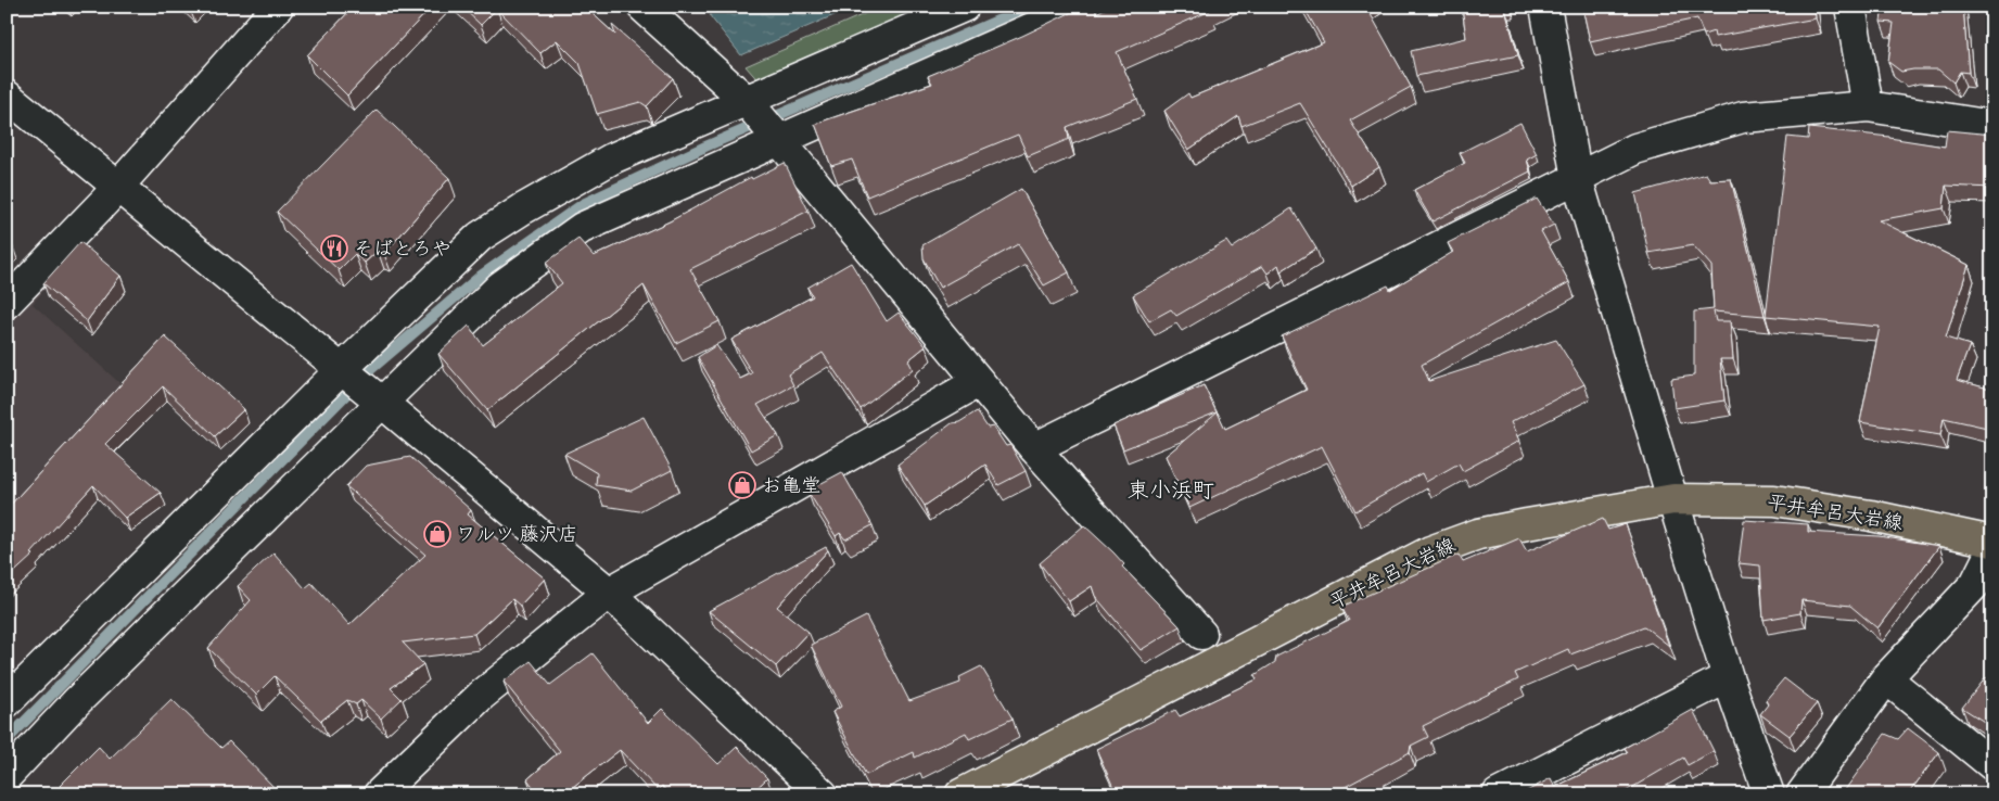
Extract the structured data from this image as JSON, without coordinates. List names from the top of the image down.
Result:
{
  "streets": {
    "main road": ["平井牟呂大岩線"]
  },
  "districts": ["東小浜町"],
  "places": {
    "restaurant": ["そばとろや"],
    "shop": ["お亀堂", "ワルツ 藤沢店"]
  }
}
